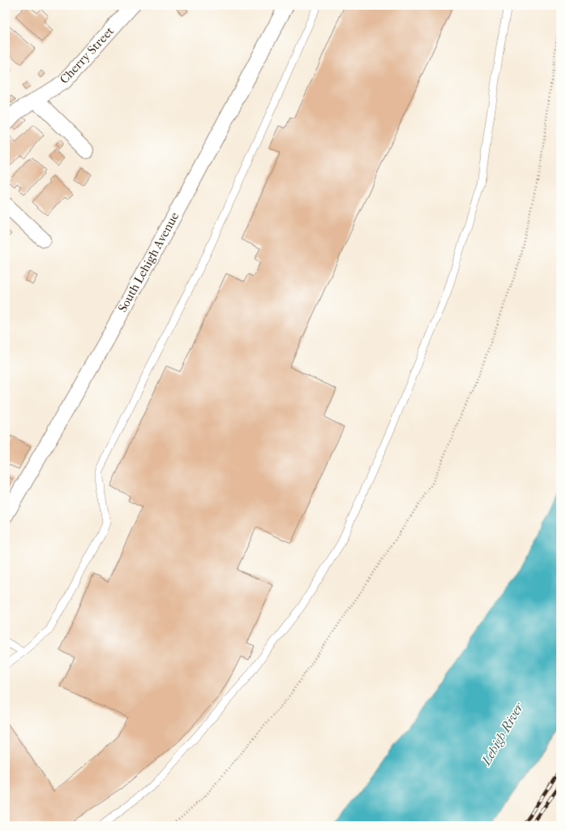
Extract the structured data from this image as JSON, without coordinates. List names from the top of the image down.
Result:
{
  "streets": {
    "street": ["Cherry Street", "South Lehigh Avenue"]
  },
  "water": ["Lehigh River"]
}
